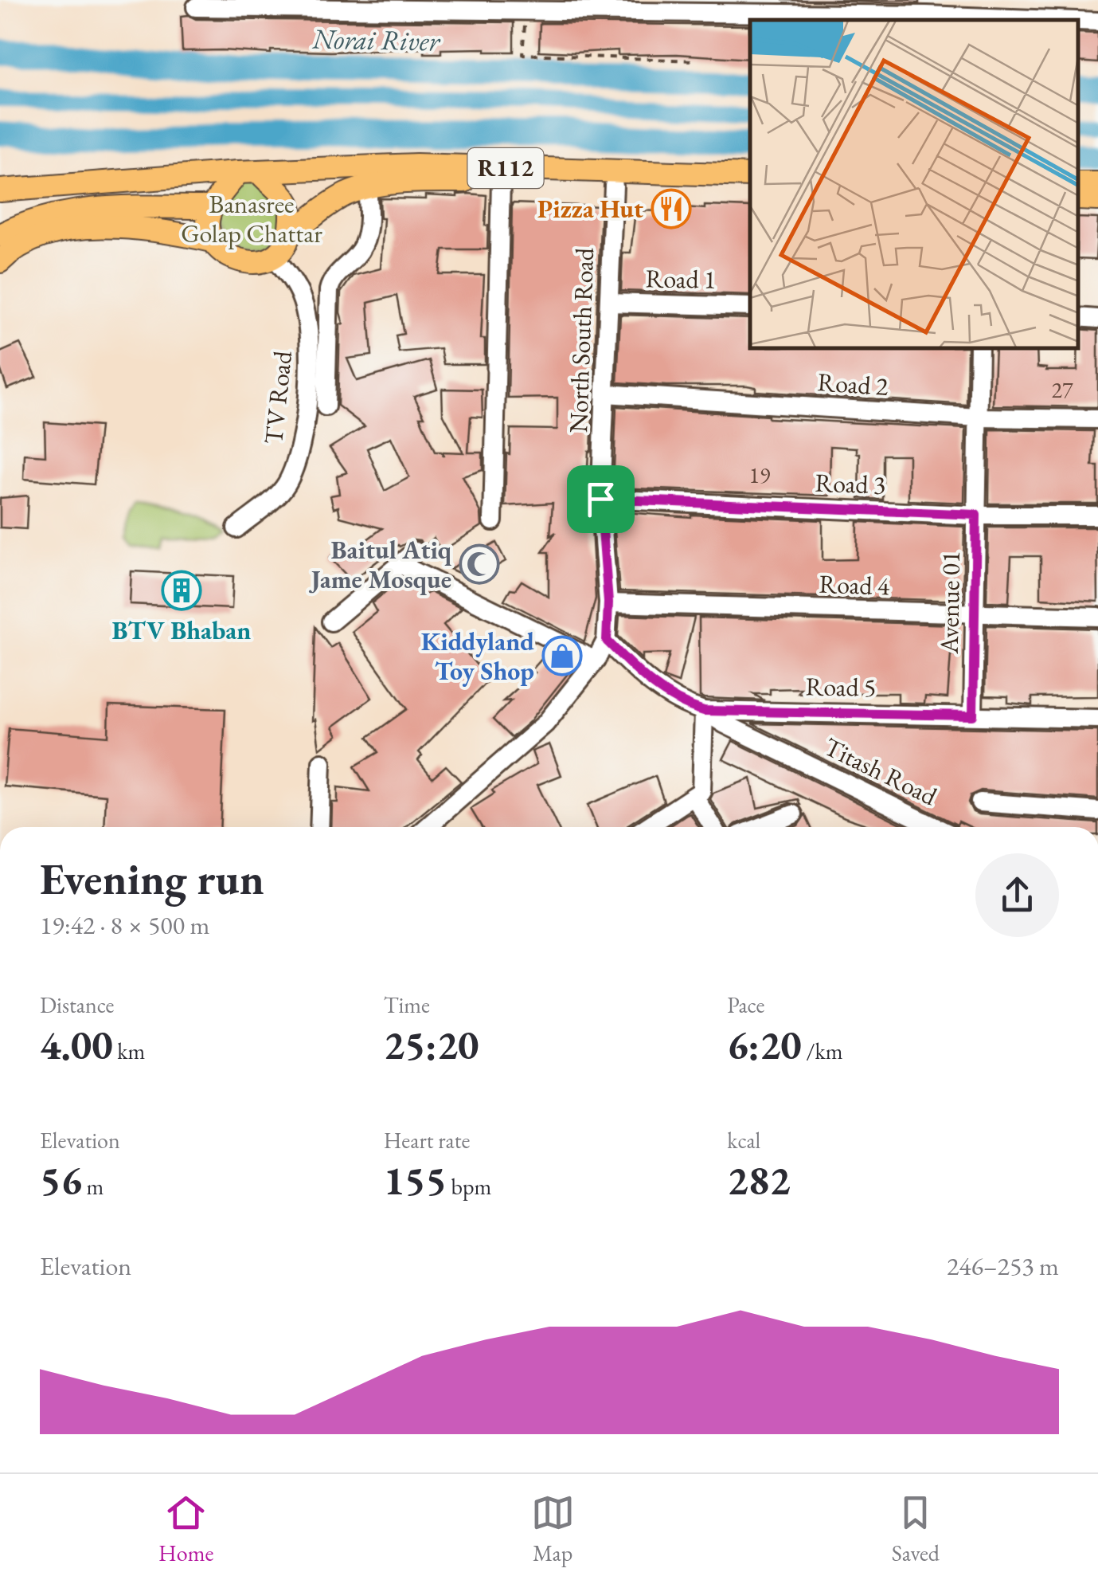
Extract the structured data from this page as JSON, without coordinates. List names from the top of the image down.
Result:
{
  "streets": {
    "main road": ["R112"],
    "street": [
      "Road 1",
      "North South Road",
      "Road 2",
      "TV Road",
      "Road 3",
      "Road 4",
      "Avenue 01",
      "Road 5",
      "Titash Road"
    ]
  },
  "crossings": [
    ["R112", "North South Road"],
    ["R112", "TV Road"],
    ["Road 1", "North South Road"],
    ["North South Road", "Road 2"],
    ["North South Road", "Road 3"],
    ["North South Road", "Road 4"],
    ["North South Road", "Road 5"],
    ["Road 2", "Avenue 01"],
    ["Road 3", "Avenue 01"],
    ["Road 4", "Avenue 01"],
    ["Avenue 01", "Road 5"],
    ["Road 5", "Titash Road"]
  ],
  "water": ["Norai River"],
  "parks": ["Banasree Golap Chattar"],
  "places": {
    "restaurant": ["Pizza Hut"],
    "mosque": ["Baitul Atiq Jame Mosque"],
    "building": ["BTV Bhaban"],
    "shop": ["Kiddyland Toy Shop"]
  },
  "house_numbers": ["27", "19"],
  "page": {
    "heading": ["Evening run", "19:42 · 8 × 500 m"],
    "stats": [
      ["Distance", "4.00 km"],
      ["Time", "25:20"],
      ["Pace", "6:20 /km"],
      ["Elevation", "56 m"],
      ["Heart rate", "155 bpm"],
      ["kcal", "282"]
    ],
    "chart": ["Elevation", "246–253 m"],
    "tabs": ["Home", "Map", "Saved"]
  }
}
